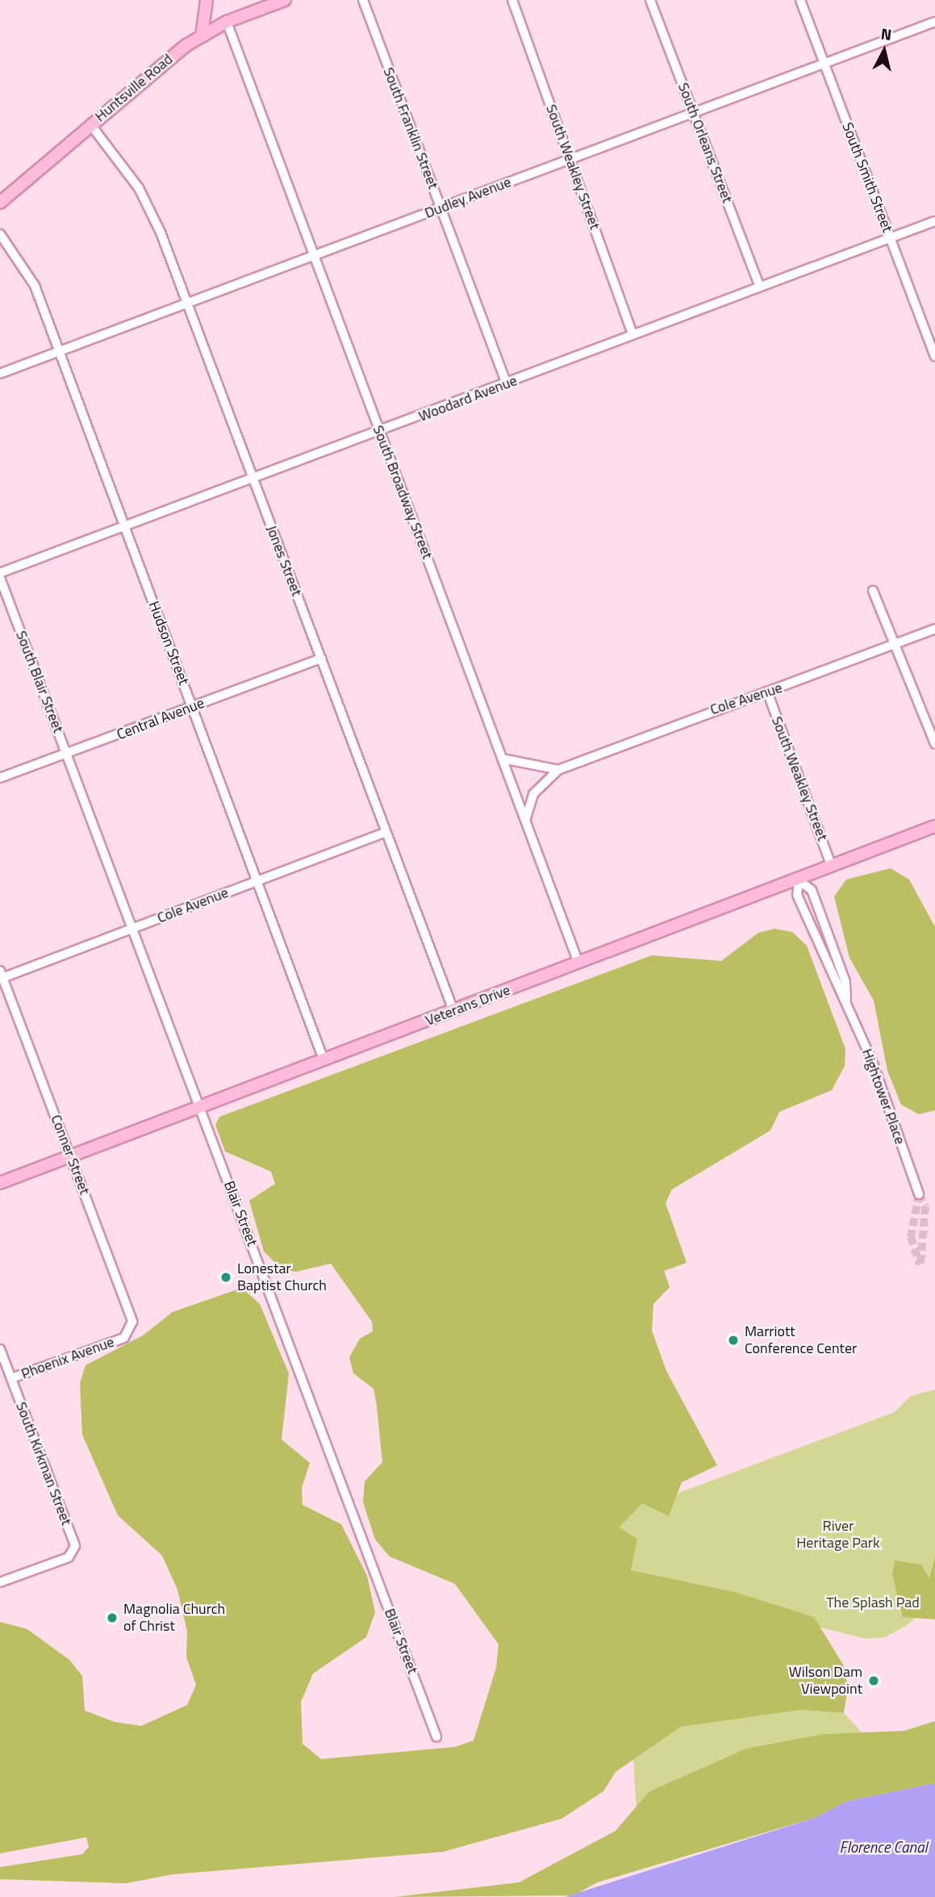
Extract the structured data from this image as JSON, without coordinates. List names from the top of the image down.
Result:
{
  "streets": {
    "main road": ["Huntsville Road", "Veterans Drive"],
    "street": [
      "South Franklin Street",
      "South Orleans Street",
      "South Weakley Street",
      "South Smith Street",
      "Dudley Avenue",
      "Woodard Avenue",
      "South Broadway Street",
      "Jones Street",
      "Hudson Street",
      "South Blair Street",
      "Cole Avenue",
      "Central Avenue",
      "Hightower Place",
      "Conner Street",
      "Blair Street",
      "Phoenix Avenue",
      "South Kirkman Street"
    ]
  },
  "crossings": [
    ["Huntsville Road", "South Broadway Street"],
    ["Huntsville Road", "Jones Street"],
    ["South Franklin Street", "Dudley Avenue"],
    ["South Franklin Street", "Woodard Avenue"],
    ["South Orleans Street", "Dudley Avenue"],
    ["South Orleans Street", "Woodard Avenue"],
    ["South Weakley Street", "Dudley Avenue"],
    ["South Weakley Street", "Woodard Avenue"],
    ["South Weakley Street", "Cole Avenue"],
    ["South Weakley Street", "Veterans Drive"],
    ["South Smith Street", "Dudley Avenue"],
    ["South Smith Street", "Woodard Avenue"],
    ["Dudley Avenue", "South Broadway Street"],
    ["Dudley Avenue", "Jones Street"],
    ["Dudley Avenue", "Hudson Street"],
    ["Woodard Avenue", "South Broadway Street"],
    ["Woodard Avenue", "Jones Street"],
    ["Woodard Avenue", "Hudson Street"],
    ["South Broadway Street", "Cole Avenue"],
    ["South Broadway Street", "Veterans Drive"],
    ["Jones Street", "Cole Avenue"],
    ["Jones Street", "Central Avenue"],
    ["Jones Street", "Veterans Drive"],
    ["Hudson Street", "Cole Avenue"],
    ["Hudson Street", "Central Avenue"],
    ["Hudson Street", "Veterans Drive"],
    ["South Blair Street", "Central Avenue"],
    ["South Blair Street", "Blair Street"],
    ["Cole Avenue", "Conner Street"],
    ["Cole Avenue", "Blair Street"],
    ["Central Avenue", "Blair Street"],
    ["Veterans Drive", "Hightower Place"],
    ["Veterans Drive", "Conner Street"],
    ["Veterans Drive", "Blair Street"],
    ["Conner Street", "Phoenix Avenue"],
    ["Phoenix Avenue", "South Kirkman Street"]
  ],
  "water": ["Florence Canal"],
  "parks": ["River Heritage Park", "The Splash Pad"],
  "places": [
    "Lonestar Baptist Church",
    "Marriott Conference Center",
    "Magnolia Church of Christ",
    "Wilson Dam Viewpoint"
  ],
  "north": "top"
}
